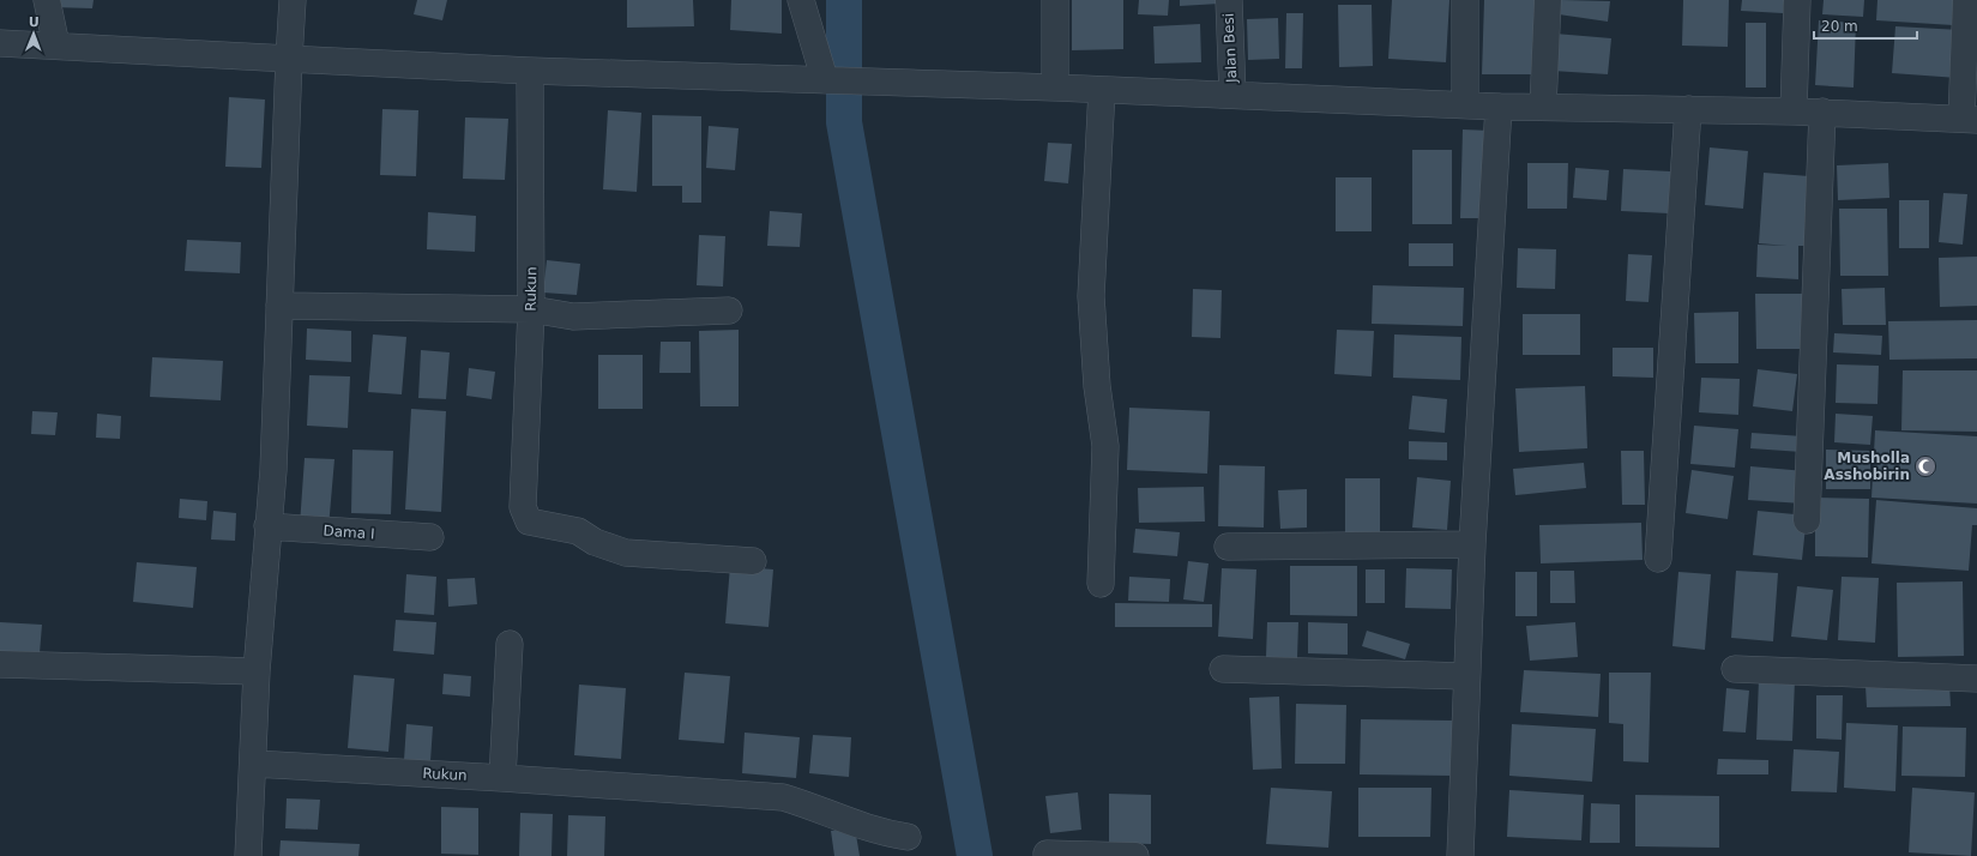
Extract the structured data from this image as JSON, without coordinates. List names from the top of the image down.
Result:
{
  "streets": {
    "street": ["Jalan Besi", "Rukun", "Dama I"]
  },
  "places": {
    "mosque": ["Musholla Asshobirin"]
  },
  "scale_bar": "20 m",
  "north": "top"
}
